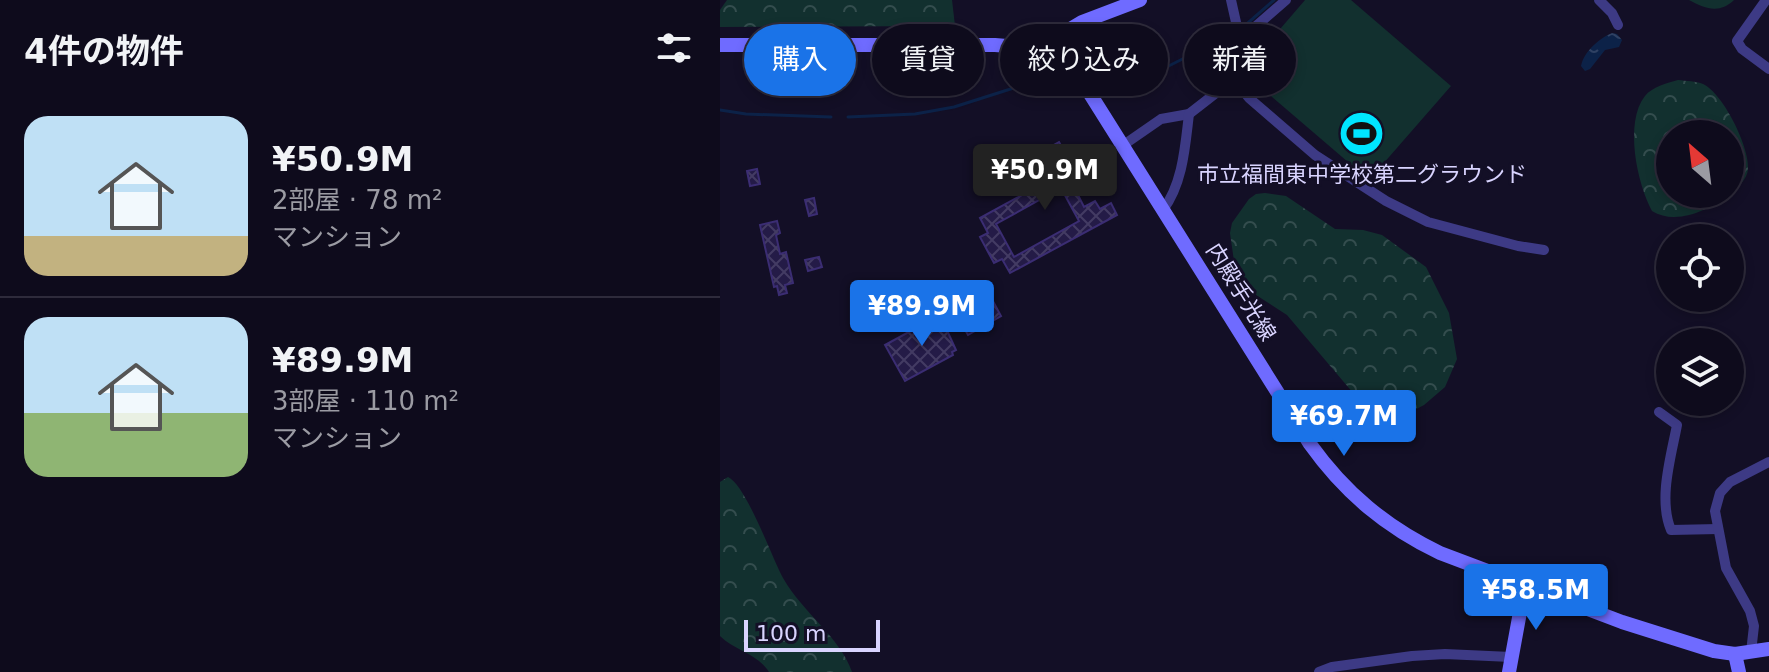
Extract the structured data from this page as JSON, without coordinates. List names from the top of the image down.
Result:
{
  "streets": {
    "main road": ["内殿手光線"]
  },
  "places": {
    "sports": ["市立福間東中学校第二グラウンド"]
  },
  "scale_bar": "100 m",
  "north": "top left",
  "page": {
    "heading": "4件の物件",
    "chip": [
      "購入",
      "賃貸",
      "絞り込み",
      "新着"
    ],
    "list": [
      {
        "name": "¥50.9M",
        "note": "2部屋 · 78 m² · マンション"
      },
      {
        "name": "¥89.9M",
        "note": "3部屋 · 110 m² · マンション"
      }
    ],
    "price": [
      "¥50.9M",
      "¥89.9M",
      "¥69.7M",
      "¥58.5M"
    ],
    "scale": "100 m"
  }
}
